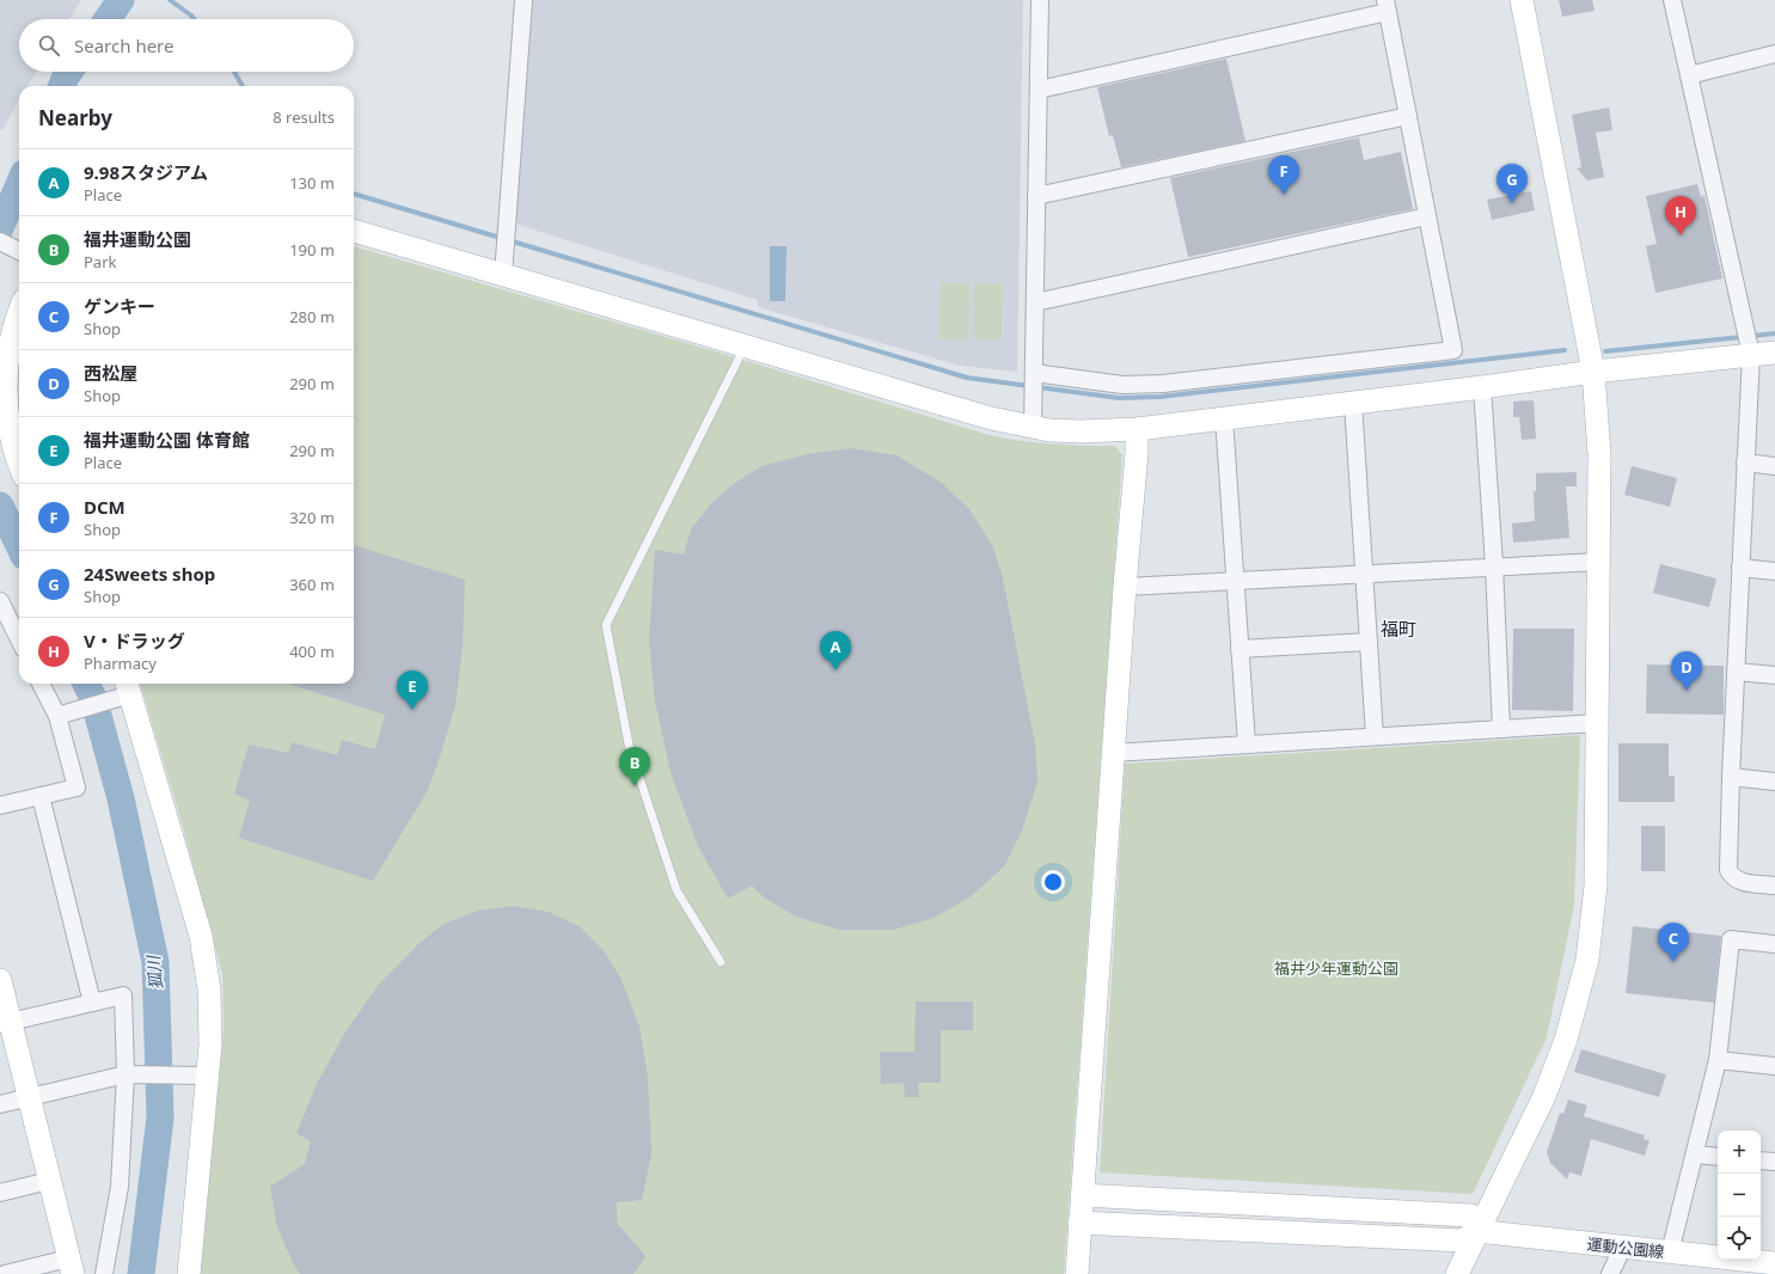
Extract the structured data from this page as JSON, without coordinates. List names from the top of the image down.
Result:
{
  "streets": {
    "street": ["運動公園線"]
  },
  "districts": ["福町"],
  "water": ["狐川"],
  "parks": ["福井少年運動公園"],
  "page": {
    "search": "Search here",
    "heading": ["Nearby", "8 results"],
    "list": [
      {
        "mark": "A",
        "name": "9.98スタジアム",
        "note": "Place",
        "value": "130 m"
      },
      {
        "mark": "B",
        "name": "福井運動公園",
        "note": "Park",
        "value": "190 m"
      },
      {
        "mark": "C",
        "name": "ゲンキー",
        "note": "Shop",
        "value": "280 m"
      },
      {
        "mark": "D",
        "name": "西松屋",
        "note": "Shop",
        "value": "290 m"
      },
      {
        "mark": "E",
        "name": "福井運動公園 体育館",
        "note": "Place",
        "value": "290 m"
      },
      {
        "mark": "F",
        "name": "DCM",
        "note": "Shop",
        "value": "320 m"
      },
      {
        "mark": "G",
        "name": "24Sweets shop",
        "note": "Shop",
        "value": "360 m"
      },
      {
        "mark": "H",
        "name": "V・ドラッグ",
        "note": "Pharmacy",
        "value": "400 m"
      }
    ],
    "pins": [
      "F",
      "G",
      "H",
      "A",
      "D",
      "E",
      "B",
      "C"
    ],
    "map_buttons": ["+", "−"]
  }
}
